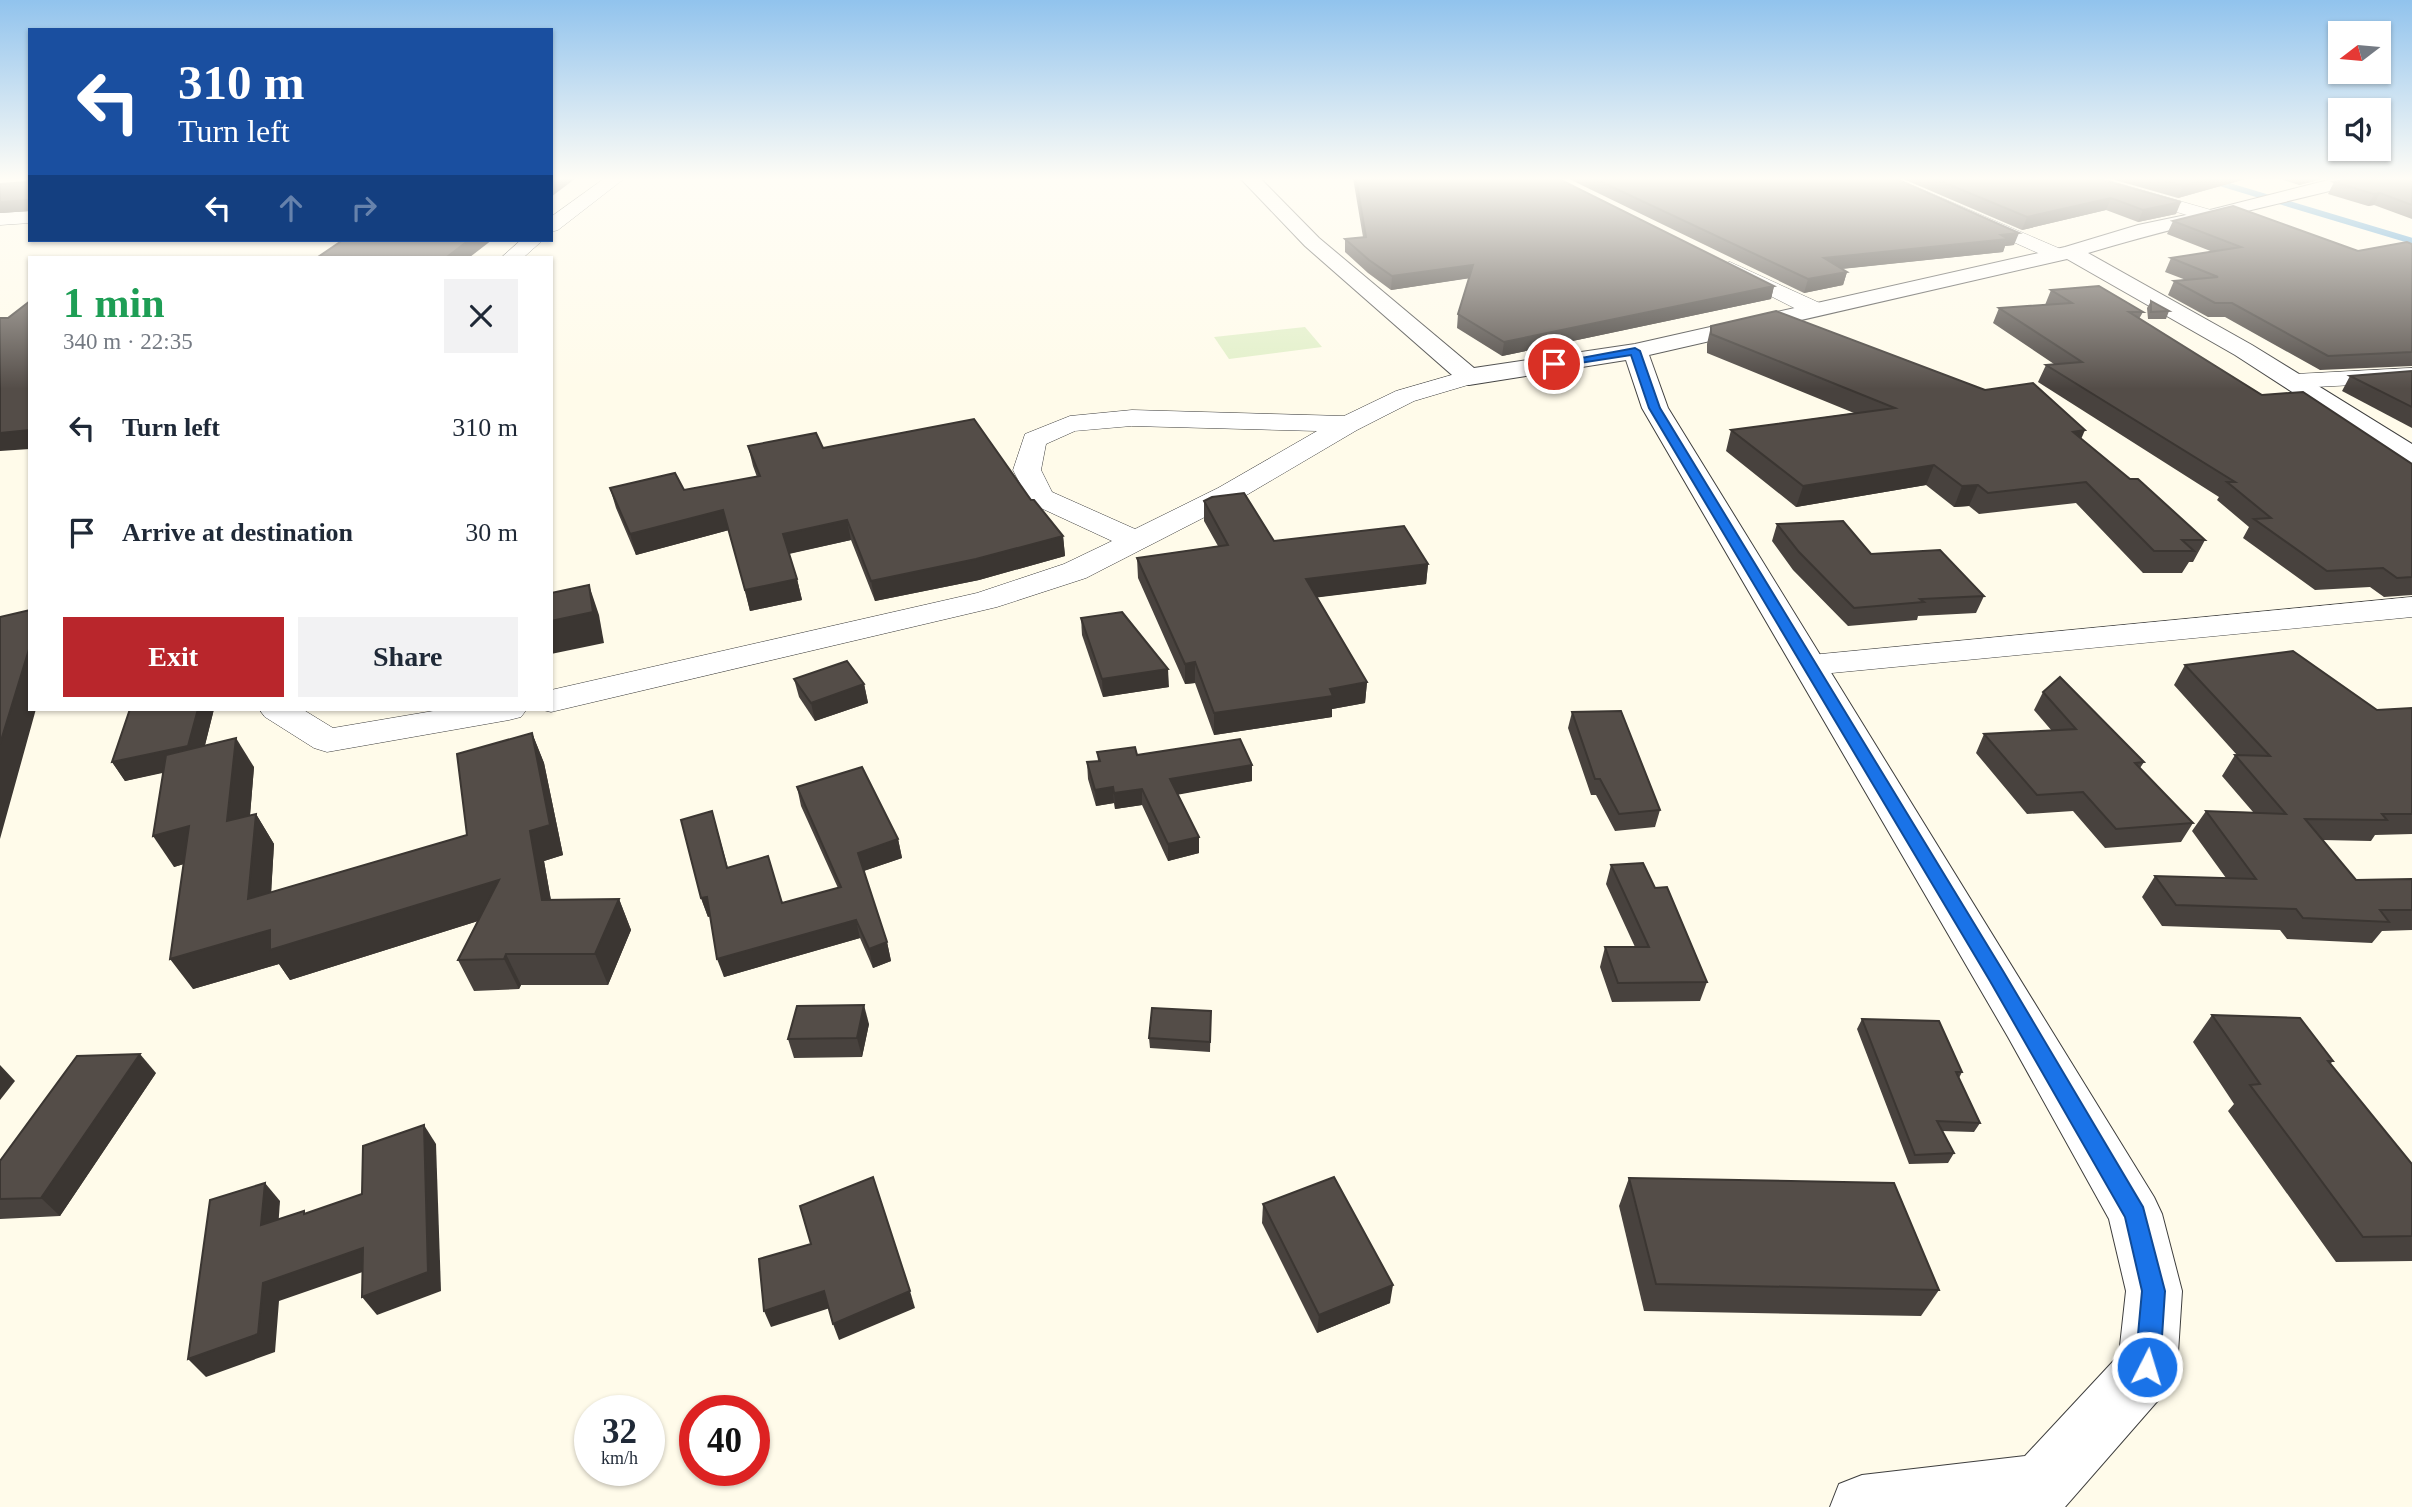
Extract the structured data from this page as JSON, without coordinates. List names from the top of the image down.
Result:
{
  "north": "left",
  "page": {
    "turn": ["310 m", "Turn left"],
    "heading": ["1 min", "340 m · 22:35"],
    "list": [
      {
        "name": "Turn left",
        "value": "310 m"
      },
      {
        "name": "Arrive at destination",
        "value": "30 m"
      }
    ],
    "buttons": ["Exit", "Share"],
    "speed": "32 km/h",
    "limit": "40"
  }
}
